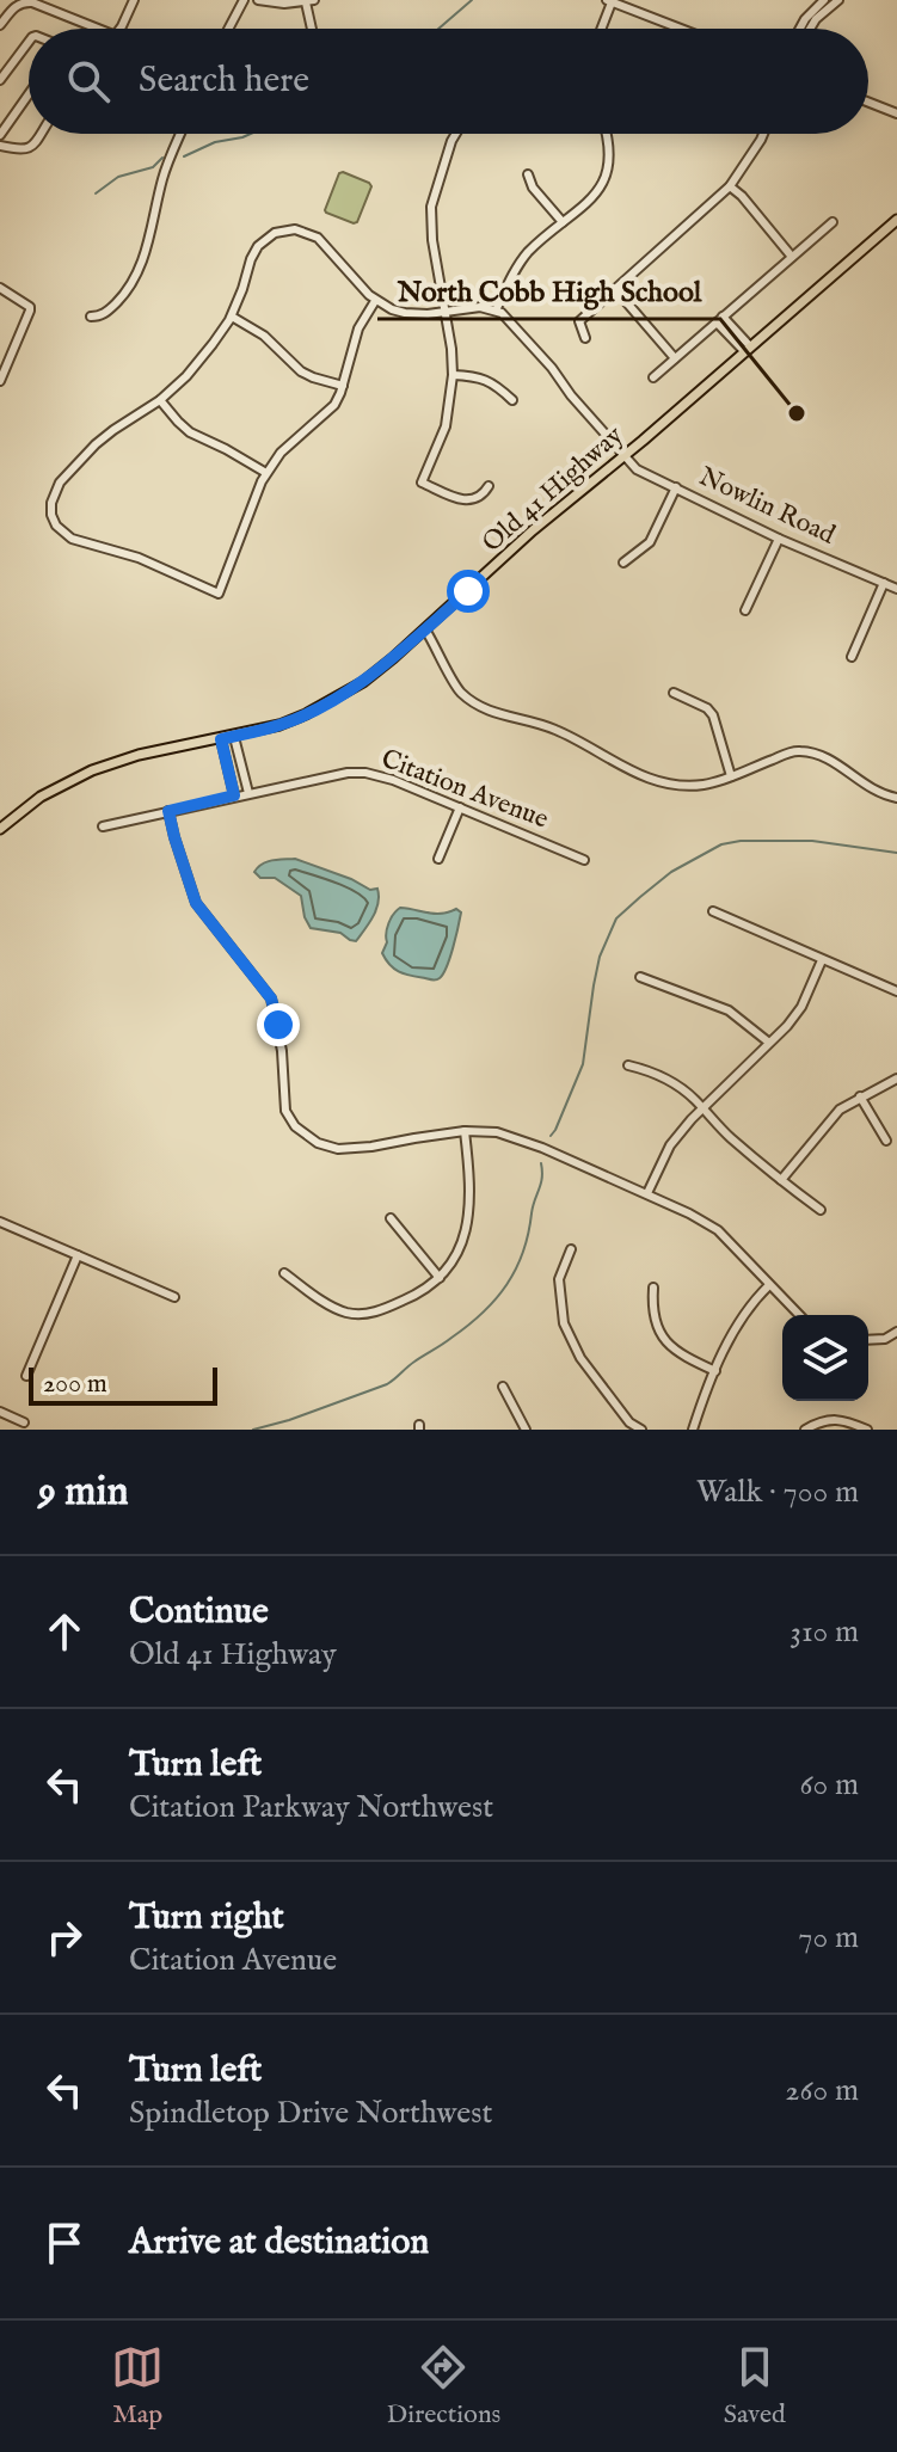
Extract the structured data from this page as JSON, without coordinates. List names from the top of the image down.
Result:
{
  "streets": {
    "main road": ["Old 41 Highway"],
    "street": ["Nowlin Road", "Citation Avenue"]
  },
  "crossings": [
    ["Old 41 Highway", "Nowlin Road"]
  ],
  "places": ["North Cobb High School"],
  "scale_bar": "200 m",
  "page": {
    "search": "Search here",
    "scale": "200 m",
    "heading": ["9 min", "Walk · 700 m"],
    "list": [
      ["Continue", "Old 41 Highway", "310 m"],
      ["Turn left", "Citation Parkway Northwest", "60 m"],
      ["Turn right", "Citation Avenue", "70 m"],
      ["Turn left", "Spindletop Drive Northwest", "260 m"],
      "Arrive at destination"
    ],
    "nav": ["Map", "Directions", "Saved"]
  }
}
